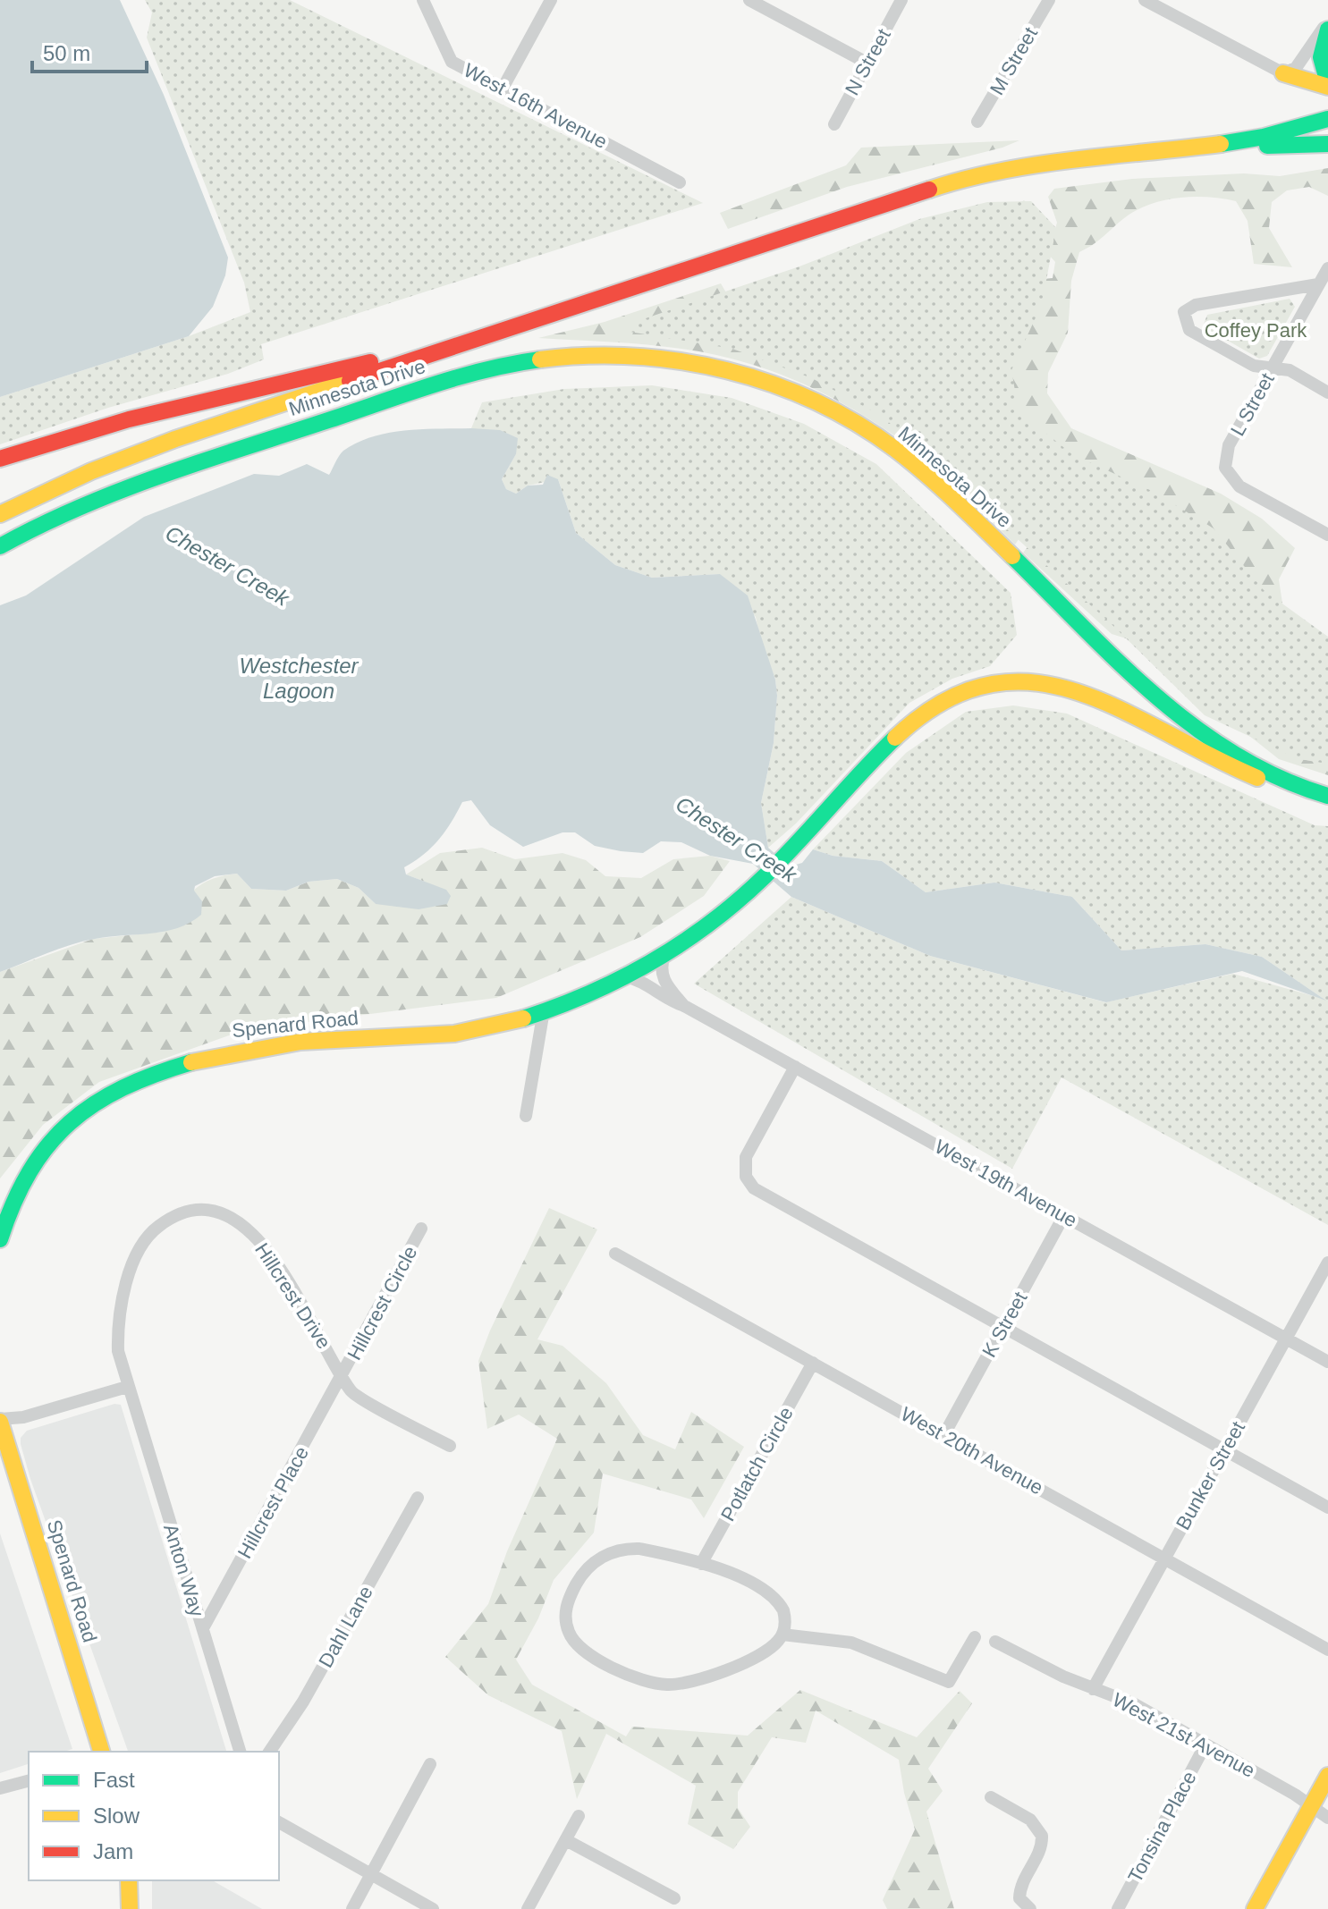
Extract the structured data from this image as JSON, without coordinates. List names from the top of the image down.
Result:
{
  "streets": {
    "main road": ["Minnesota Drive", "Spenard Road"],
    "street": [
      "M Street",
      "N Street",
      "West 16th Avenue",
      "L Street",
      "West 19th Avenue",
      "Hillcrest Drive",
      "Hillcrest Circle",
      "K Street",
      "West 20th Avenue",
      "Potlatch Circle",
      "Bunker Street",
      "Hillcrest Place",
      "Anton Way",
      "Dahl Lane",
      "West 21st Avenue",
      "Tonsina Place"
    ]
  },
  "crossings": [
    ["Minnesota Drive", "Spenard Road"],
    ["Spenard Road", "West 19th Avenue"],
    ["West 19th Avenue", "K Street"],
    ["West 19th Avenue", "Bunker Street"],
    ["Hillcrest Drive", "Hillcrest Circle"],
    ["Hillcrest Drive", "Hillcrest Place"],
    ["Hillcrest Drive", "Anton Way"],
    ["Hillcrest Circle", "Hillcrest Place"],
    ["K Street", "West 20th Avenue"],
    ["West 20th Avenue", "Potlatch Circle"],
    ["West 20th Avenue", "Bunker Street"],
    ["Bunker Street", "West 21st Avenue"],
    ["Hillcrest Place", "Anton Way"],
    ["West 21st Avenue", "Tonsina Place"]
  ],
  "water": ["Chester Creek", "Westchester Lagoon"],
  "parks": ["Coffey Park"],
  "legend": ["Fast", "Slow", "Jam"],
  "scale_bar": "50 m"
}
